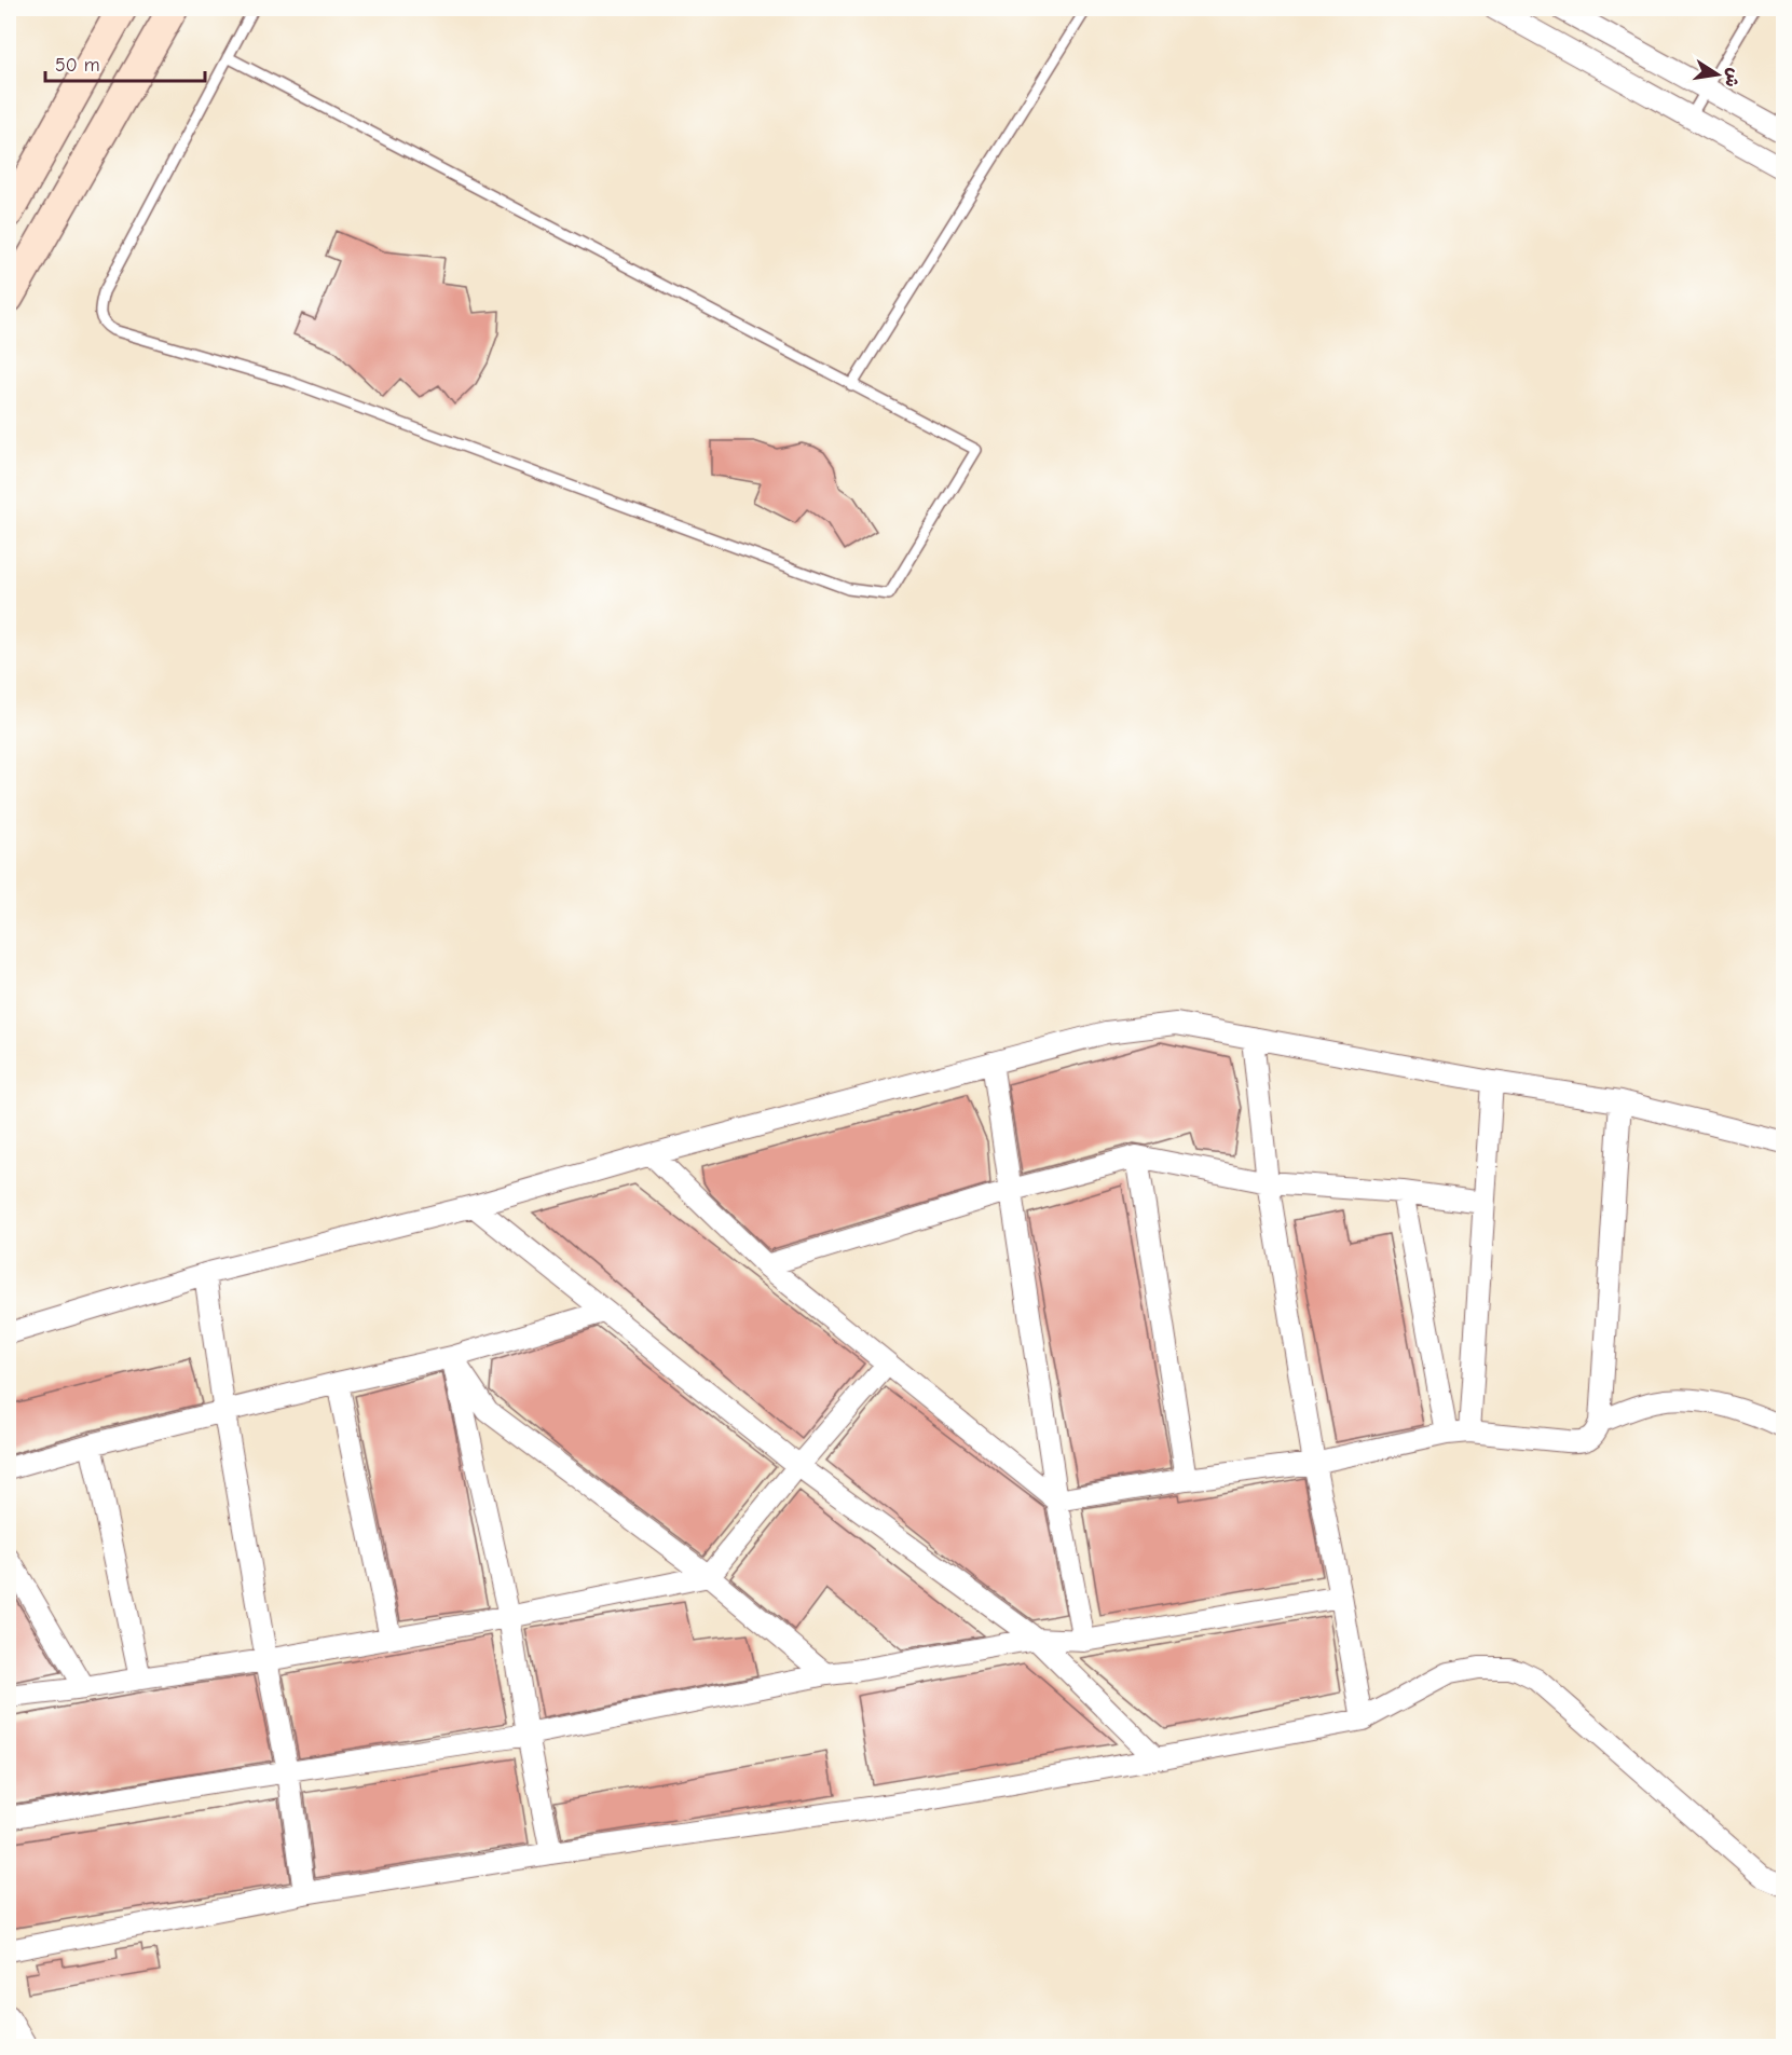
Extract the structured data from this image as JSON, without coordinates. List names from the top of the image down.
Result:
{
  "scale_bar": "50 m",
  "north": "right"
}
